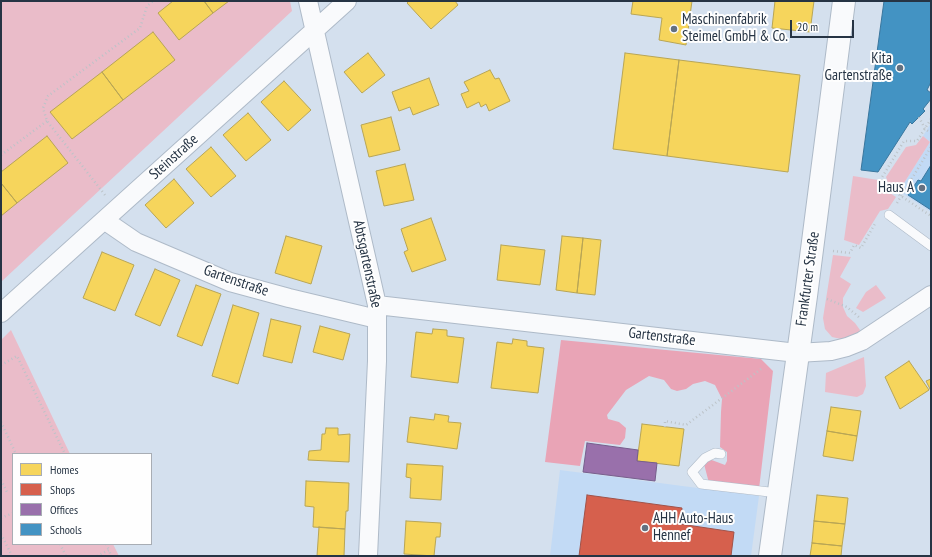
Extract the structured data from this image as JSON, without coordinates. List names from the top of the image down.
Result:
{
  "streets": {
    "main road": ["Frankfurter Straße"],
    "street": ["Steinstraße", "Abtsgartenstraße", "Gartenstraße"]
  },
  "crossings": [
    ["Steinstraße", "Abtsgartenstraße"],
    ["Steinstraße", "Gartenstraße"],
    ["Abtsgartenstraße", "Gartenstraße"],
    ["Frankfurter Straße", "Gartenstraße"]
  ],
  "places": [
    "Maschinenfabrik Steimel GmbH & Co.",
    "Kita Gartenstraße",
    "Haus A",
    "AHH Auto-Haus Hennef"
  ],
  "legend": [
    "Homes",
    "Shops",
    "Offices",
    "Schools"
  ],
  "scale_bar": "20 m"
}
